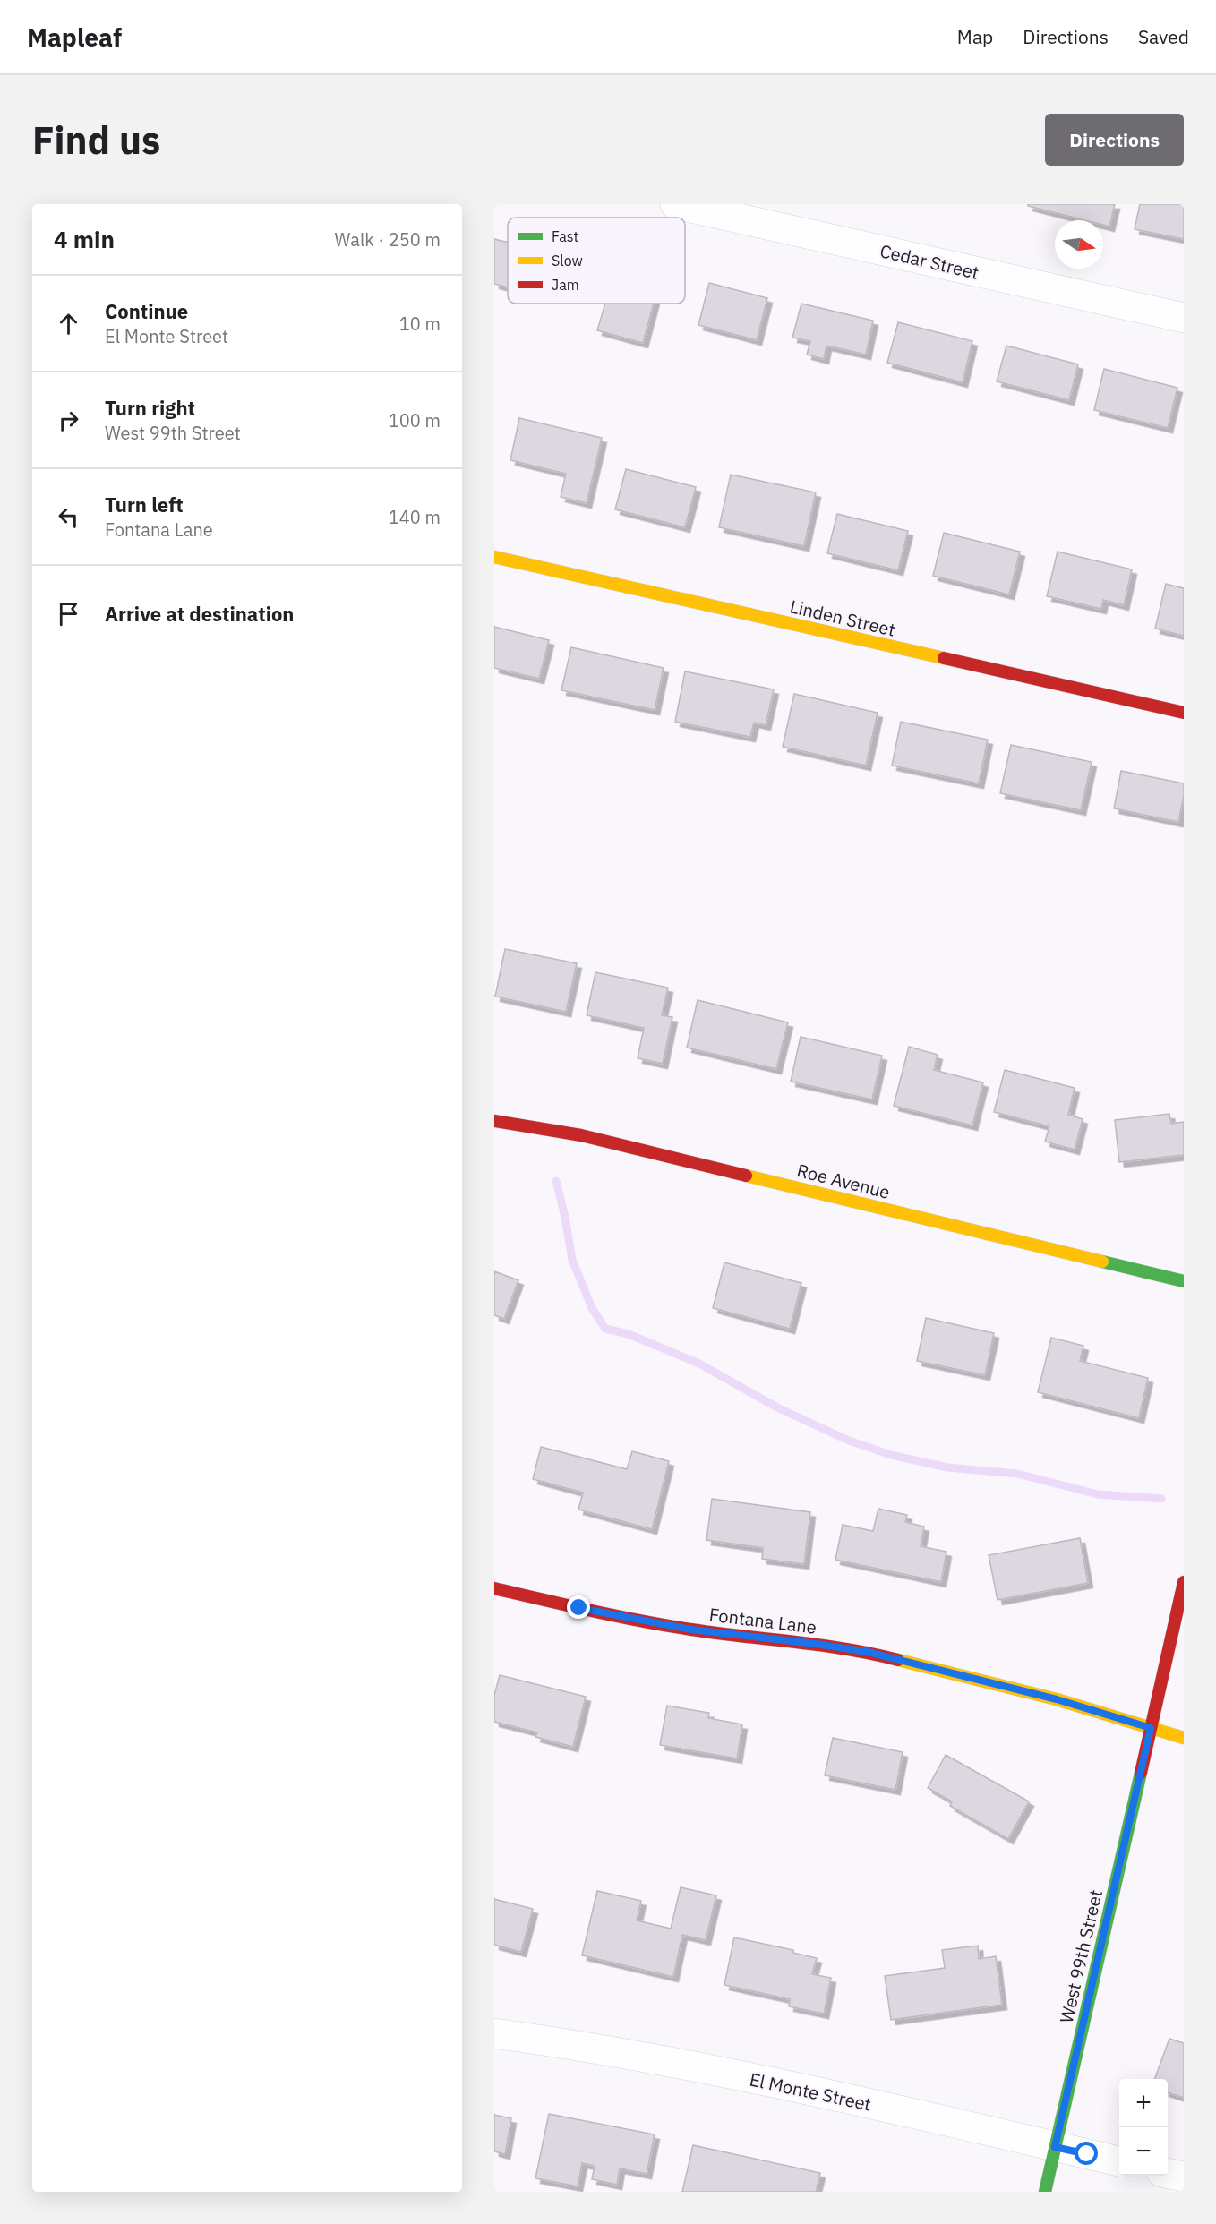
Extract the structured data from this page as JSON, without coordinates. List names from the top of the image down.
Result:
{
  "streets": {
    "street": [
      "Cedar Street",
      "Linden Street",
      "Roe Avenue",
      "Fontana Lane",
      "West 99th Street",
      "El Monte Street"
    ]
  },
  "crossings": [
    ["Fontana Lane", "West 99th Street"],
    ["West 99th Street", "El Monte Street"]
  ],
  "legend": ["Fast", "Slow", "Jam"],
  "north": "right",
  "page": {
    "header": "Mapleaf",
    "nav": ["Map", "Directions", "Saved"],
    "buttons": "Directions",
    "title": "Find us",
    "heading": ["4 min", "Walk · 250 m"],
    "list": [
      ["Continue", "El Monte Street", "10 m"],
      ["Turn right", "West 99th Street", "100 m"],
      ["Turn left", "Fontana Lane", "140 m"],
      "Arrive at destination"
    ],
    "map_buttons": ["+", "−"]
  }
}
